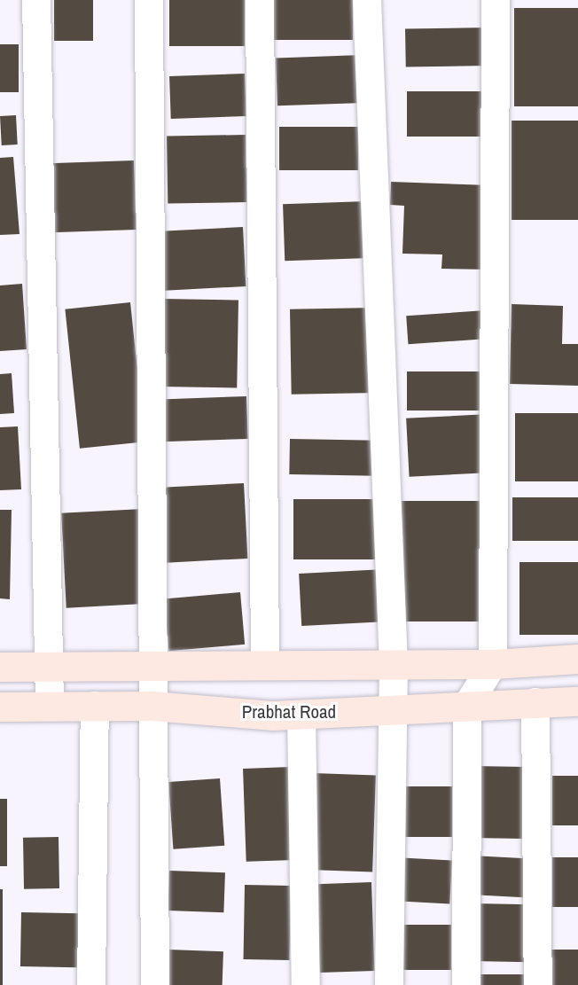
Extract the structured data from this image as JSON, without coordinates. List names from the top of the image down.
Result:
{
  "streets": {
    "street": ["Prabhat Road"]
  }
}
